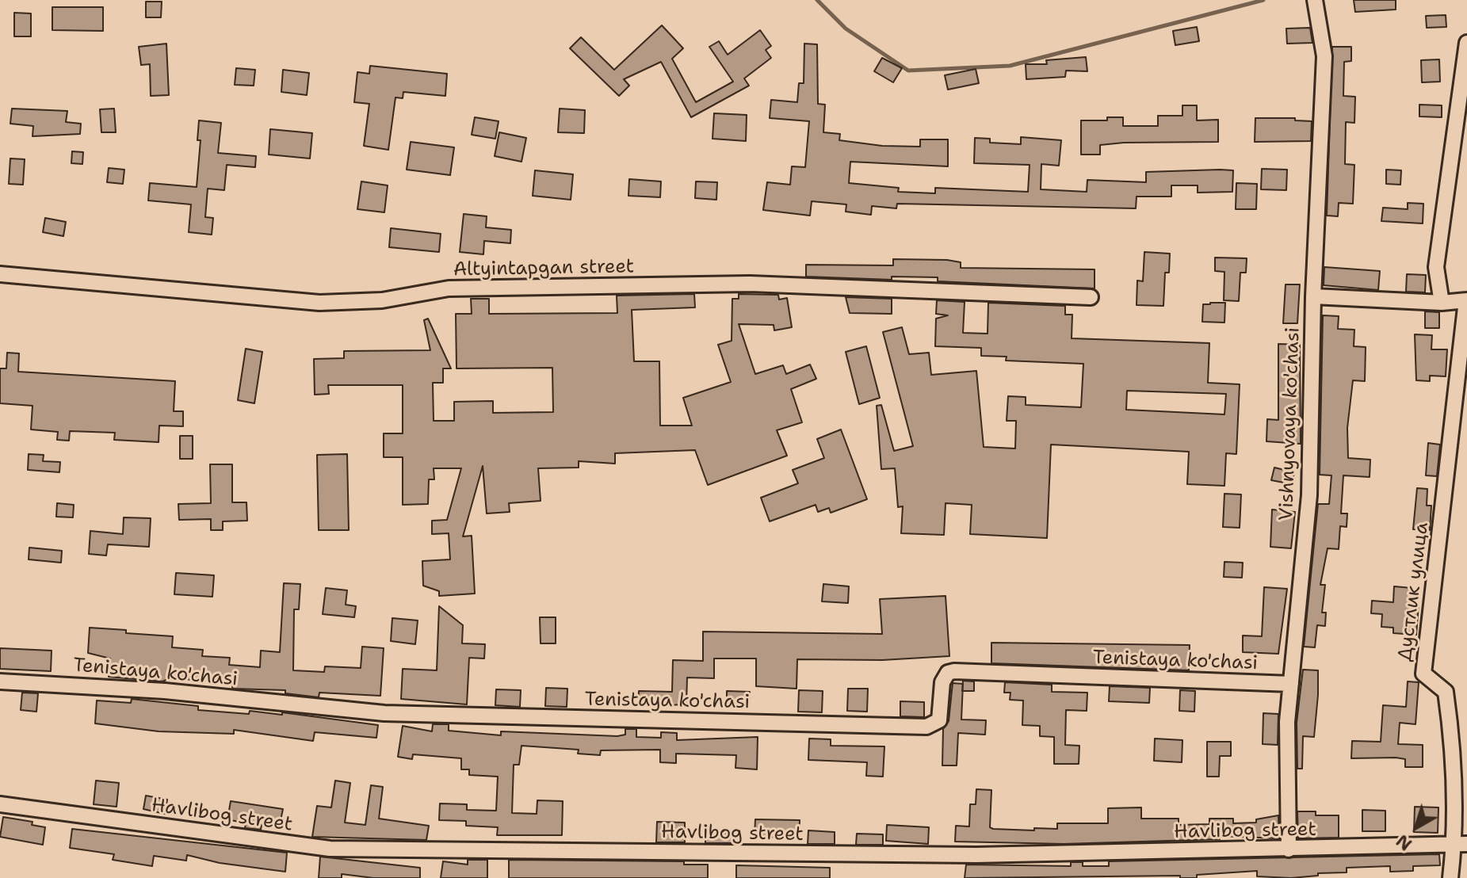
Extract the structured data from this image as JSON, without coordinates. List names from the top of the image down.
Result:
{
  "streets": {
    "street": [
      "Altyintapgan street",
      "Vishnyovaya ko'chasi",
      "Дустлик улица",
      "Tenistaya ko'chasi",
      "Hаvlibog street"
    ]
  },
  "crossings": [
    ["Vishnyovaya ko'chasi", "Tenistaya ko'chasi"],
    ["Vishnyovaya ko'chasi", "Hаvlibog street"],
    ["Дустлик улица", "Hаvlibog street"]
  ],
  "north": "bottom left"
}
